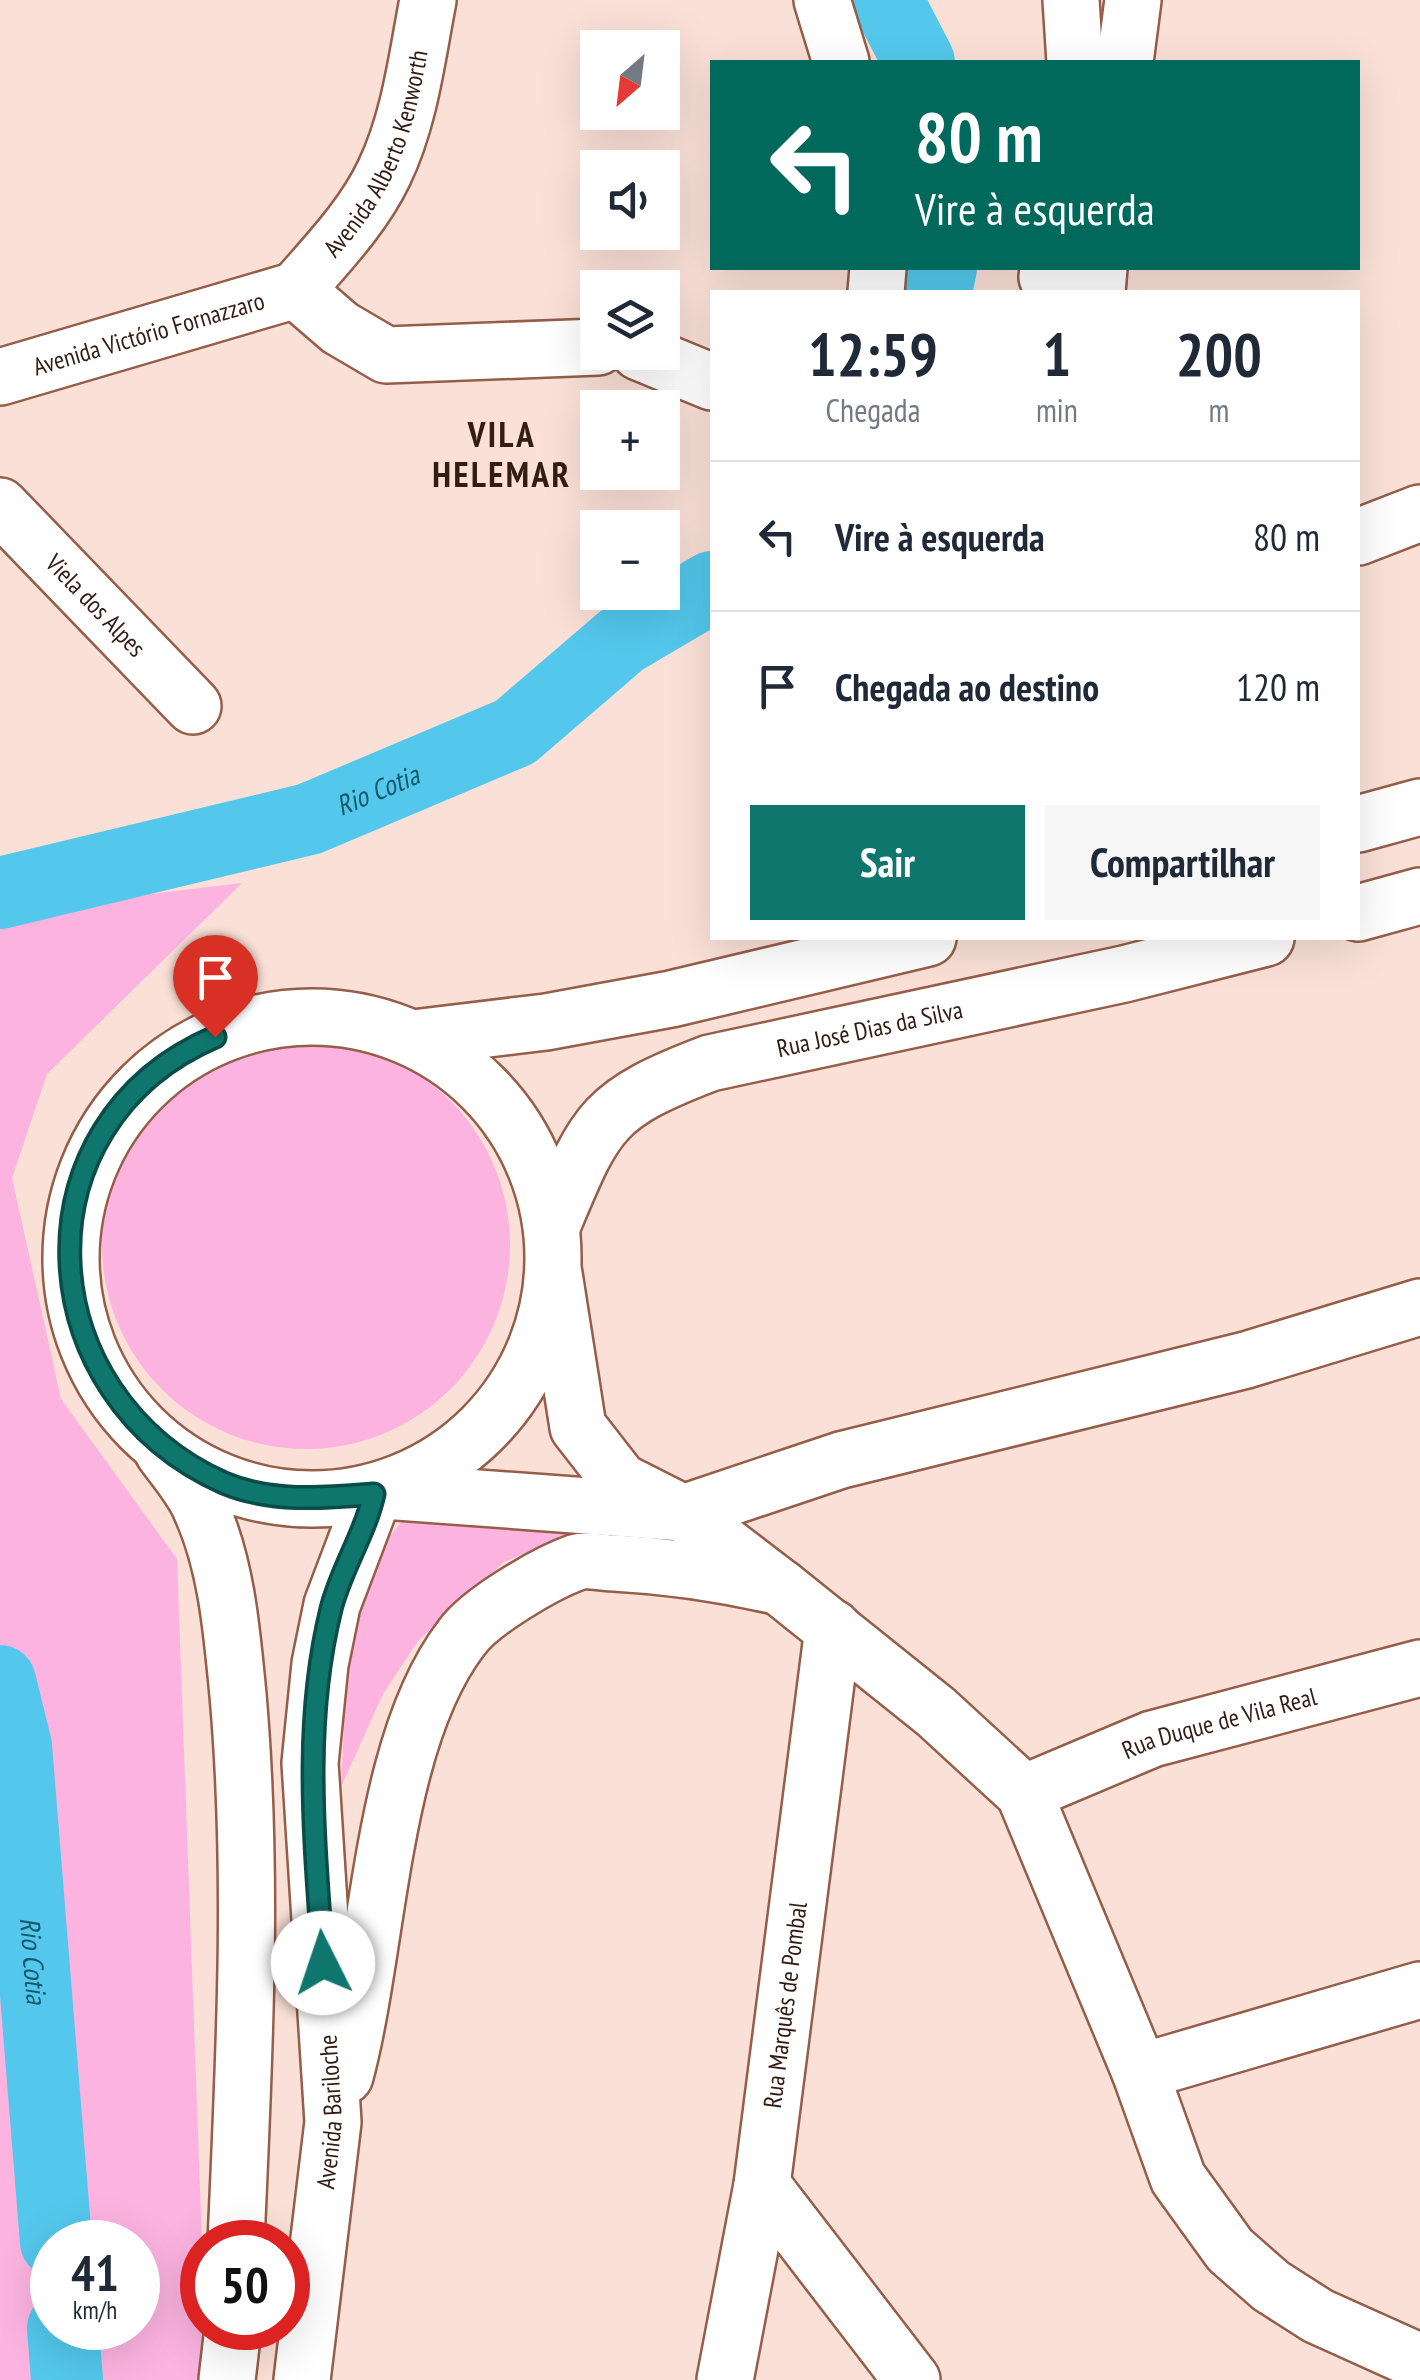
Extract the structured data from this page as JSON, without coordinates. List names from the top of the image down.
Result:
{
  "streets": {
    "street": [
      "Avenida Alberto Kenworth",
      "Avenida Victório Fornazzaro",
      "Viela dos Alpes",
      "Rua José Dias da Silva",
      "Rua Duque de Vila Real",
      "Rua Marquês de Pombal",
      "Avenida Bariloche"
    ]
  },
  "crossings": [
    ["Avenida Alberto Kenworth", "Avenida Victório Fornazzaro"]
  ],
  "districts": ["VILA HELEMAR"],
  "water": ["Rio Cotia"],
  "north": "bottom left",
  "page": {
    "map_buttons": ["+", "−"],
    "turn": ["80 m", "Vire à esquerda"],
    "eta": [
      "12:59",
      "Chegada",
      "1",
      "min",
      "200",
      "m"
    ],
    "list": [
      {
        "name": "Vire à esquerda",
        "value": "80 m"
      },
      {
        "name": "Chegada ao destino",
        "value": "120 m"
      }
    ],
    "buttons": ["Sair", "Compartilhar"],
    "speed": "41 km/h",
    "limit": "50"
  }
}
